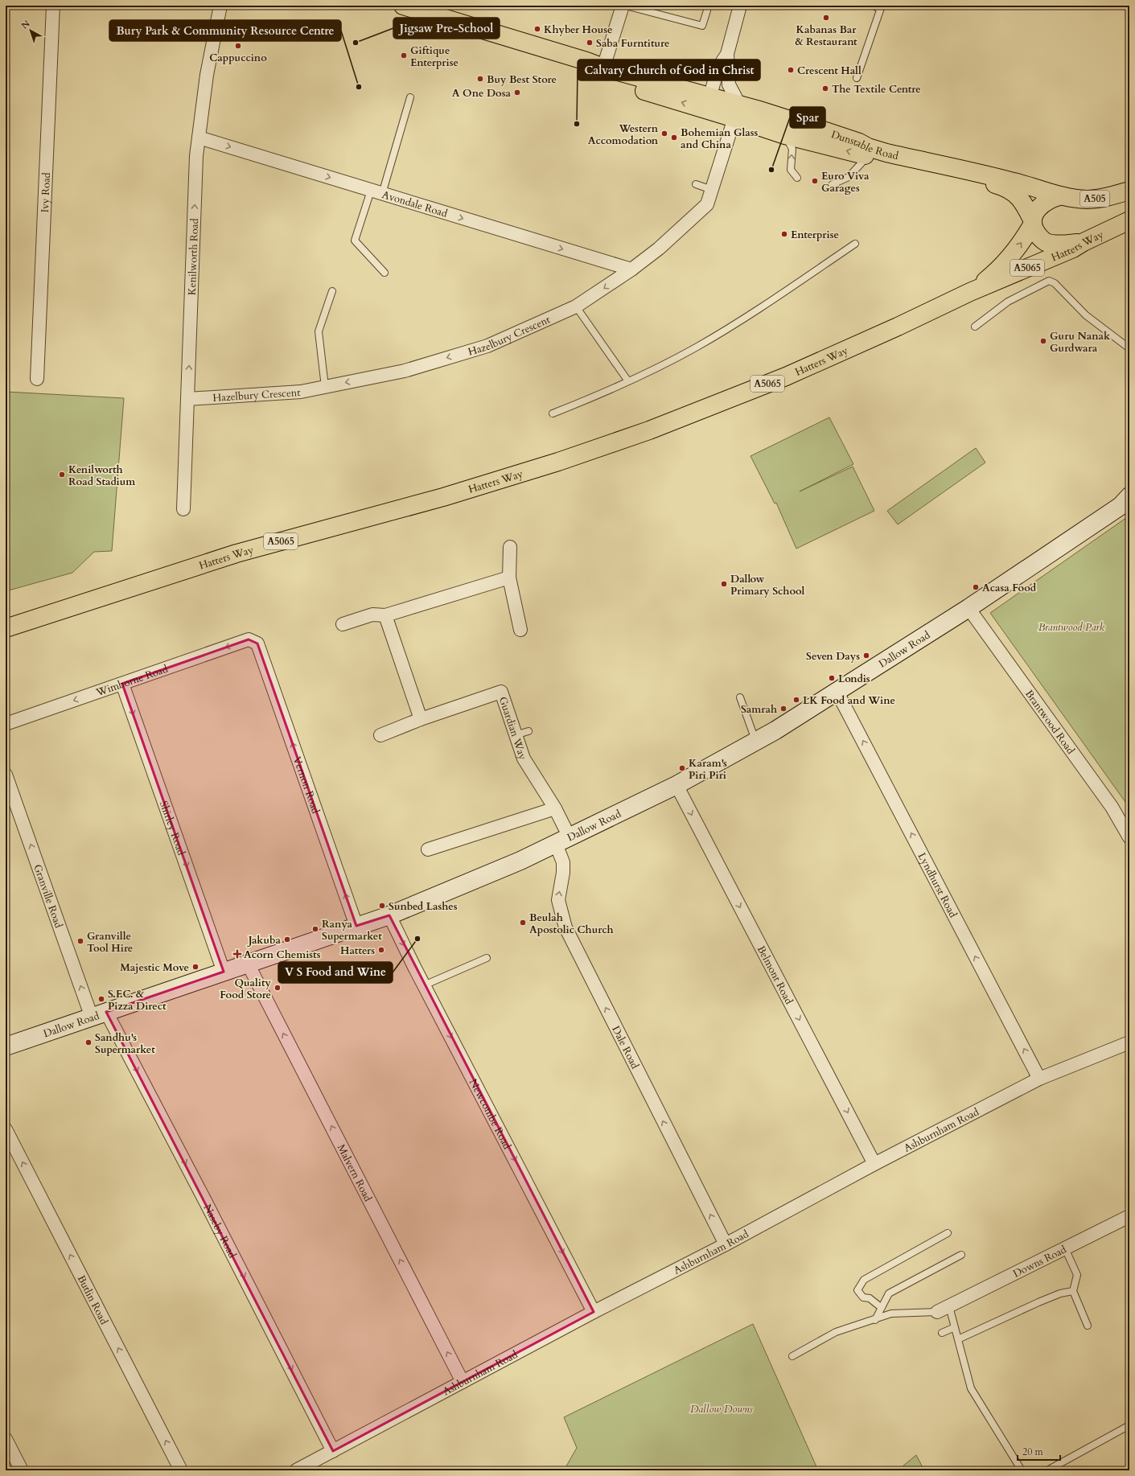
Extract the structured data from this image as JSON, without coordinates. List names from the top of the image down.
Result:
{
  "streets": {
    "main road": [
      "Dunstable Road",
      "A505",
      "Hatters Way",
      "A5065"
    ],
    "street": [
      "Ivy Road",
      "Avondale Road",
      "Kenilworth Road",
      "Hazelbury Crescent",
      "Dallow Road",
      "Wimborne Road",
      "Brantwood Road",
      "Guardian Way",
      "Vernon Road",
      "Shirley Road",
      "Lyndhurst Road",
      "Granville Road",
      "Belmont Road",
      "Dale Road",
      "Newcombe Road",
      "Ashburnham Road",
      "Malvern Road",
      "Naseby Road",
      "Downs Road",
      "Butlin Road"
    ]
  },
  "crossings": [
    ["Dunstable Road", "Hatters Way"],
    ["Dunstable Road", "Hazelbury Crescent"],
    ["Avondale Road", "Kenilworth Road"],
    ["Avondale Road", "Hazelbury Crescent"],
    ["Kenilworth Road", "Hazelbury Crescent"],
    ["Dallow Road", "Brantwood Road"],
    ["Dallow Road", "Guardian Way"],
    ["Dallow Road", "Vernon Road"],
    ["Dallow Road", "Shirley Road"],
    ["Dallow Road", "Lyndhurst Road"],
    ["Dallow Road", "Granville Road"],
    ["Dallow Road", "Belmont Road"],
    ["Dallow Road", "Dale Road"],
    ["Dallow Road", "Newcombe Road"],
    ["Dallow Road", "Malvern Road"],
    ["Dallow Road", "Naseby Road"],
    ["Wimborne Road", "Vernon Road"],
    ["Wimborne Road", "Shirley Road"],
    ["Guardian Way", "Dale Road"],
    ["Lyndhurst Road", "Ashburnham Road"],
    ["Granville Road", "Naseby Road"],
    ["Belmont Road", "Ashburnham Road"],
    ["Dale Road", "Ashburnham Road"],
    ["Newcombe Road", "Ashburnham Road"],
    ["Ashburnham Road", "Malvern Road"],
    ["Ashburnham Road", "Naseby Road"]
  ],
  "one_way": [
    "Avondale Road",
    "Kenilworth Road",
    "Hazelbury Crescent",
    "Wimborne Road",
    "Vernon Road",
    "Shirley Road",
    "Lyndhurst Road",
    "Granville Road",
    "Belmont Road",
    "Dale Road",
    "Newcombe Road",
    "Malvern Road",
    "Naseby Road",
    "Butlin Road"
  ],
  "parks": ["Brantwood Park", "Dallow Downs"],
  "places": {
    "other": [
      "Kabanas Bar & Restaurant",
      "Khyber House",
      "Jigsaw Pre-School",
      "Saba Furntiture",
      "Cappuccino",
      "Giftique Enterprise",
      "Crescent Hall",
      "Buy Best Store",
      "Bury Park & Community Resource Centre",
      "The Textile Centre",
      "A One Dosa",
      "Calvary Church of God in Christ",
      "Western Accomodation",
      "Bohemian Glass and China",
      "Spar",
      "Euro Viva Garages",
      "Enterprise",
      "Guru Nanak Gurdwara",
      "Kenilworth Road Stadium",
      "Dallow Primary School",
      "Acasa Food",
      "Seven Days",
      "Londis",
      "LK Food and Wine",
      "Samrah",
      "Karam's Piri Piri",
      "Sunbed Lashes",
      "Beulah Apostolic Church",
      "Ranya Supermarket",
      "V S Food and Wine",
      "Jakuba",
      "Granville Tool Hire",
      "Hatters",
      "Majestic Move",
      "Quality Food Store",
      "S.F.C. & Pizza Direct",
      "Sandhu's Supermarket"
    ],
    "health": ["Acorn Chemists"]
  },
  "scale_bar": "20 m",
  "north": "top left"
}
